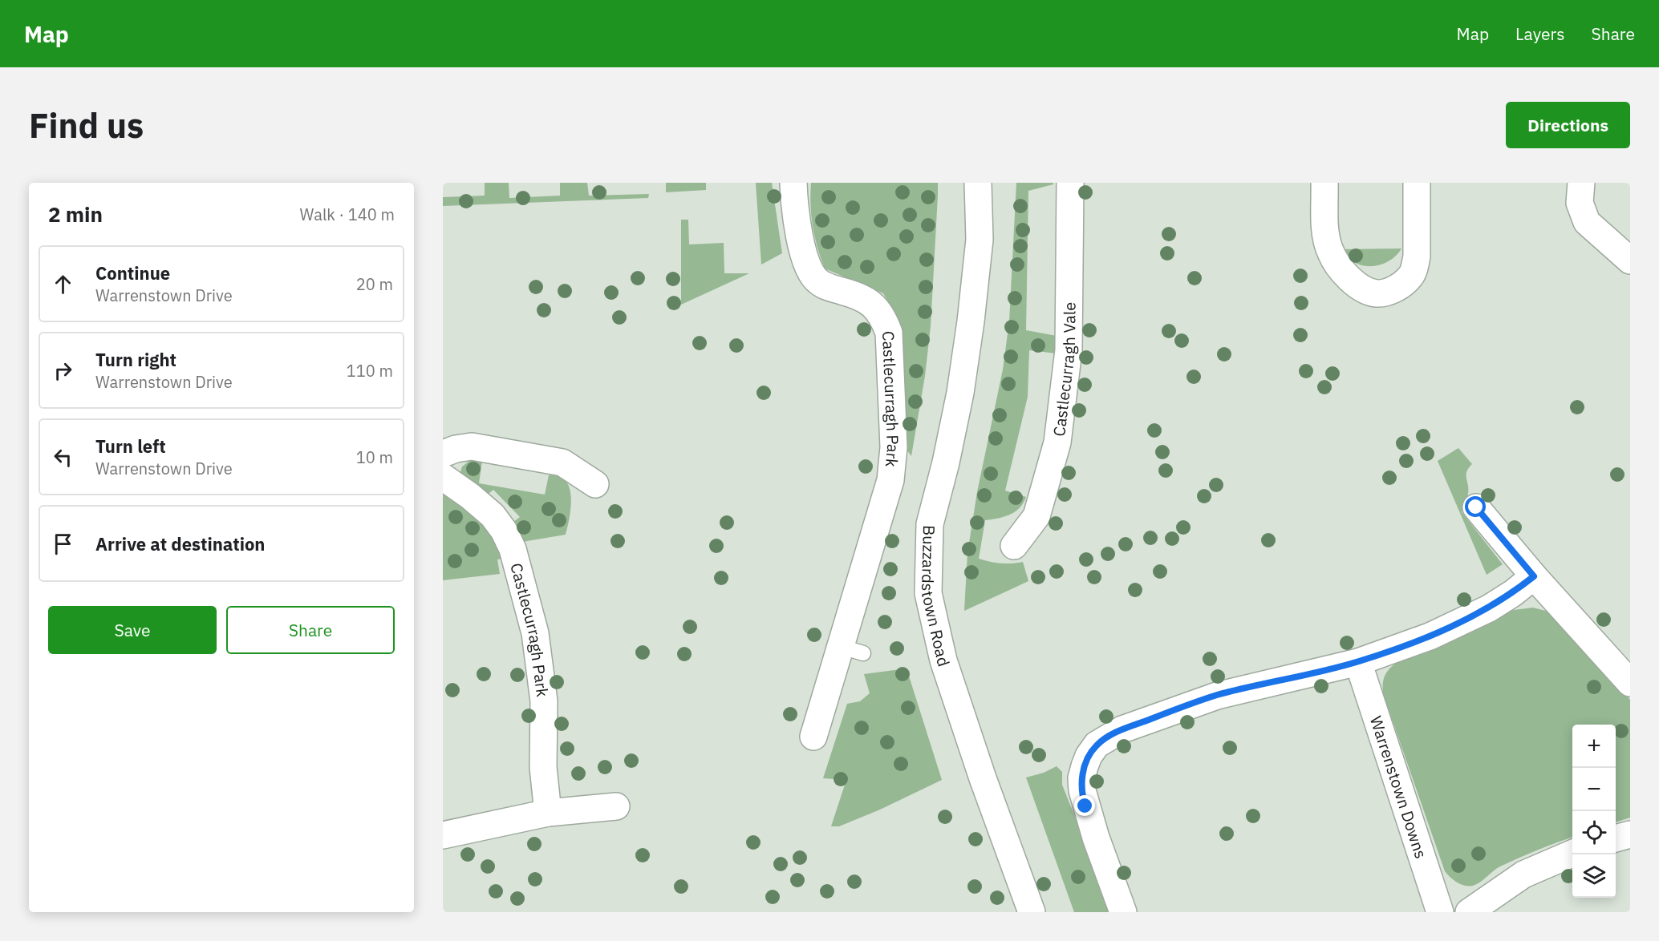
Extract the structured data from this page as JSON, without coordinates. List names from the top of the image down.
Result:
{
  "streets": {
    "street": [
      "Castlecurragh Vale",
      "Castlecurragh Park",
      "Buzzardstown Road",
      "Warrenstown Downs"
    ]
  },
  "page": {
    "header": "Map",
    "nav": ["Map", "Layers", "Share"],
    "buttons": [
      "Directions",
      ["Save", "Share"]
    ],
    "title": "Find us",
    "heading": ["2 min", "Walk · 140 m"],
    "list": [
      ["Continue", "Warrenstown Drive", "20 m"],
      ["Turn right", "Warrenstown Drive", "110 m"],
      ["Turn left", "Warrenstown Drive", "10 m"],
      "Arrive at destination"
    ],
    "map_buttons": ["+", "−"]
  }
}
